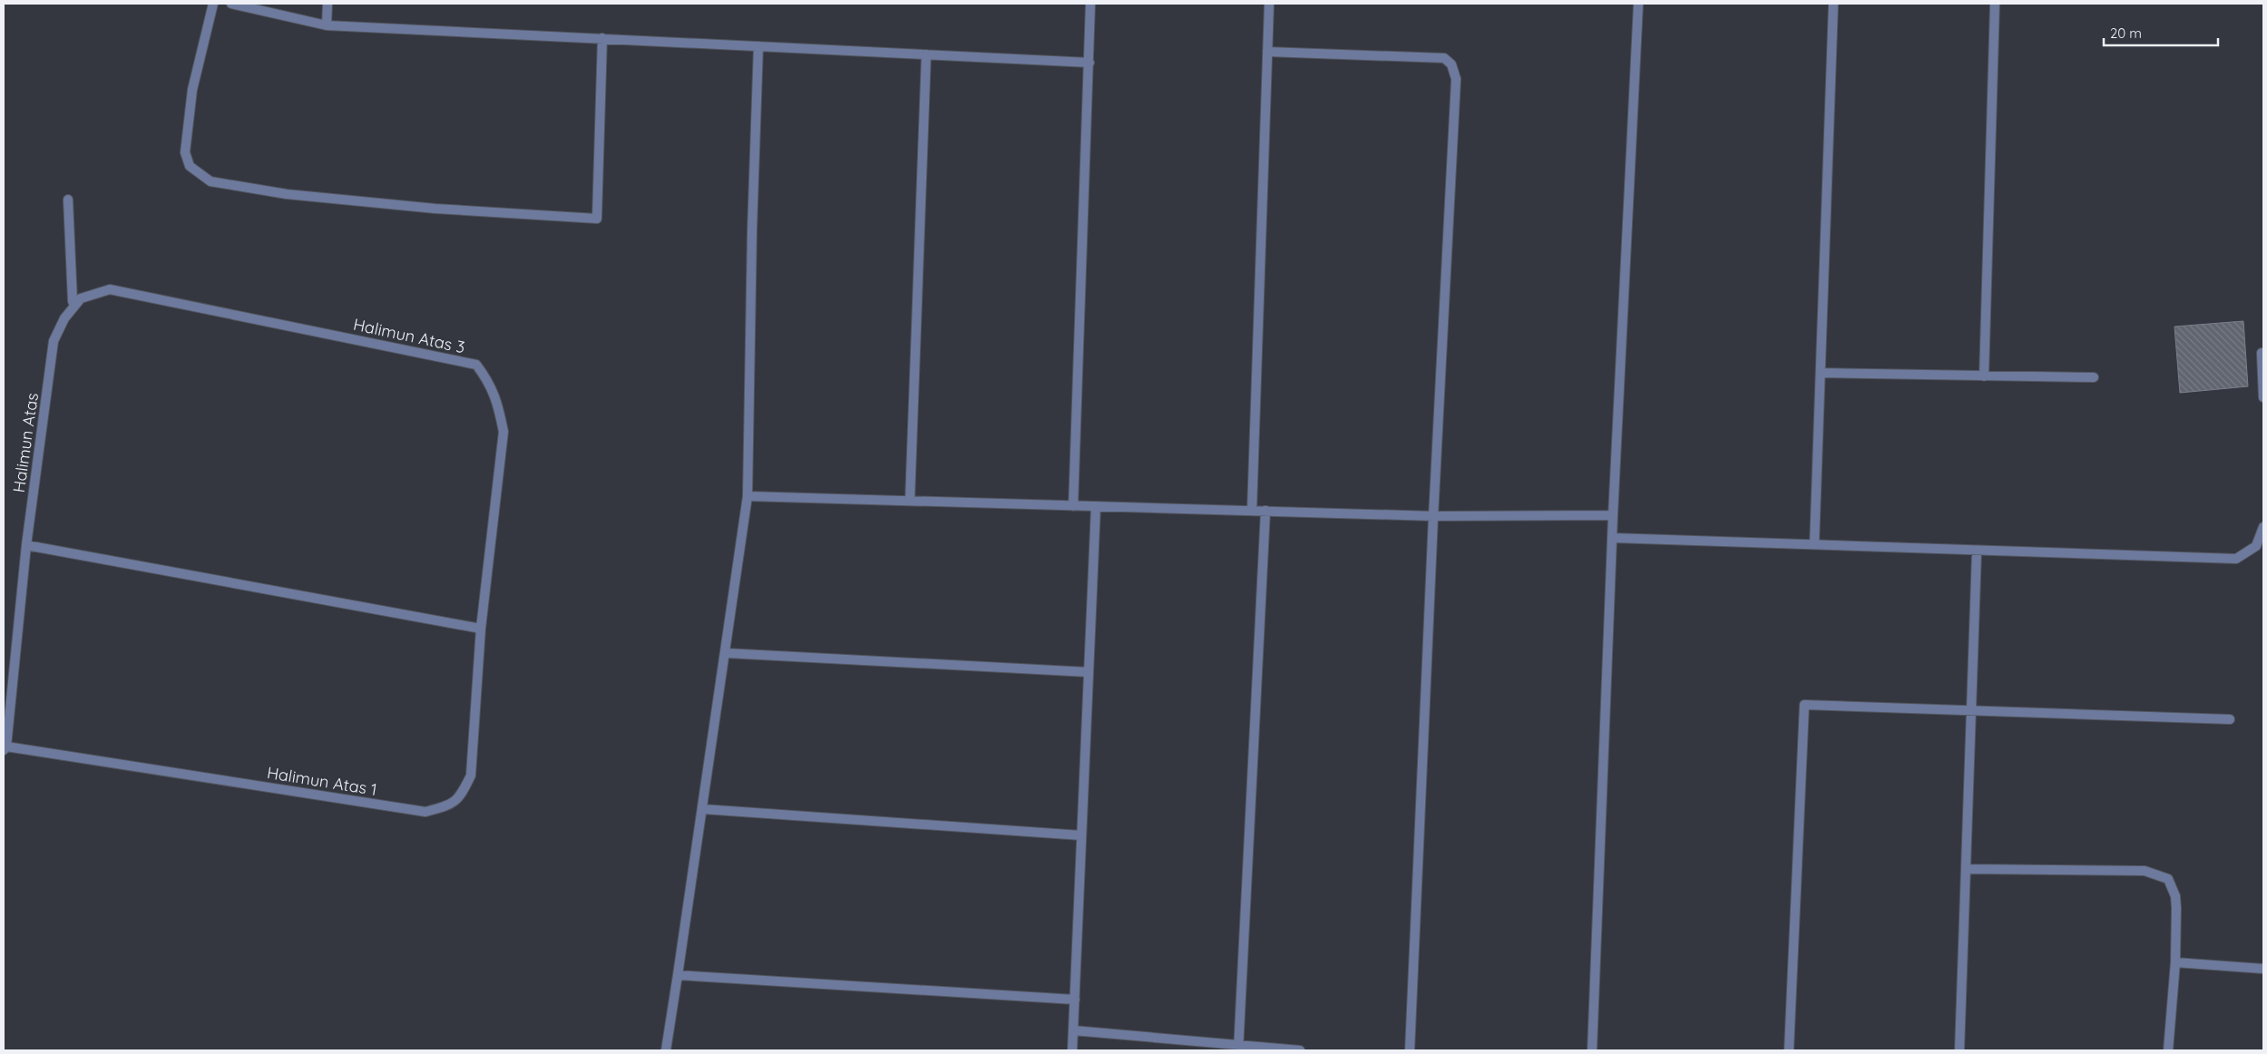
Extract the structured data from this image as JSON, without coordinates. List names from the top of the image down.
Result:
{
  "streets": {
    "street": ["Halimun Atas 3", "Halimun Atas", "Halimun Atas 1"]
  },
  "crossings": [
    ["Halimun Atas 3", "Halimun Atas"],
    ["Halimun Atas 3", "Halimun Atas 1"],
    ["Halimun Atas", "Halimun Atas 1"]
  ],
  "scale_bar": "20 m"
}
